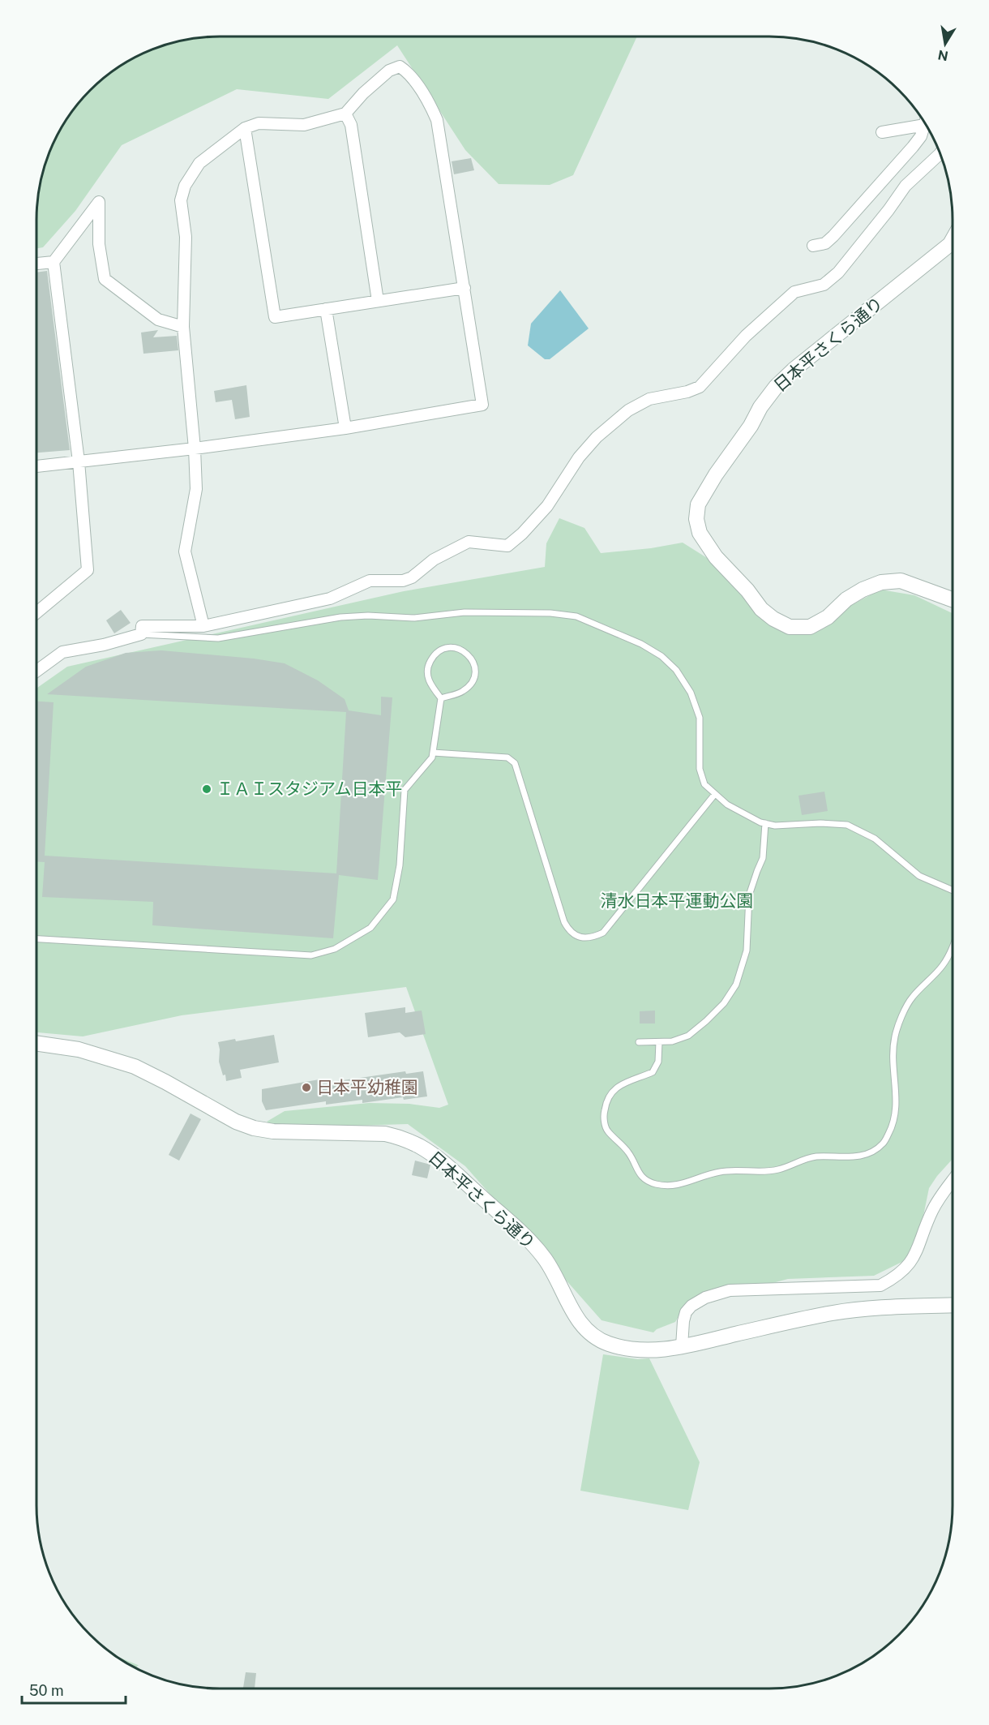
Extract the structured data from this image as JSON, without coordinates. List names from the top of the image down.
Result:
{
  "streets": {
    "street": ["日本平さくら通り"]
  },
  "parks": ["清水日本平運動公園"],
  "places": ["ＩＡＩスタジアム日本平", "日本平幼稚園"],
  "scale_bar": "50 m",
  "north": "bottom"
}
